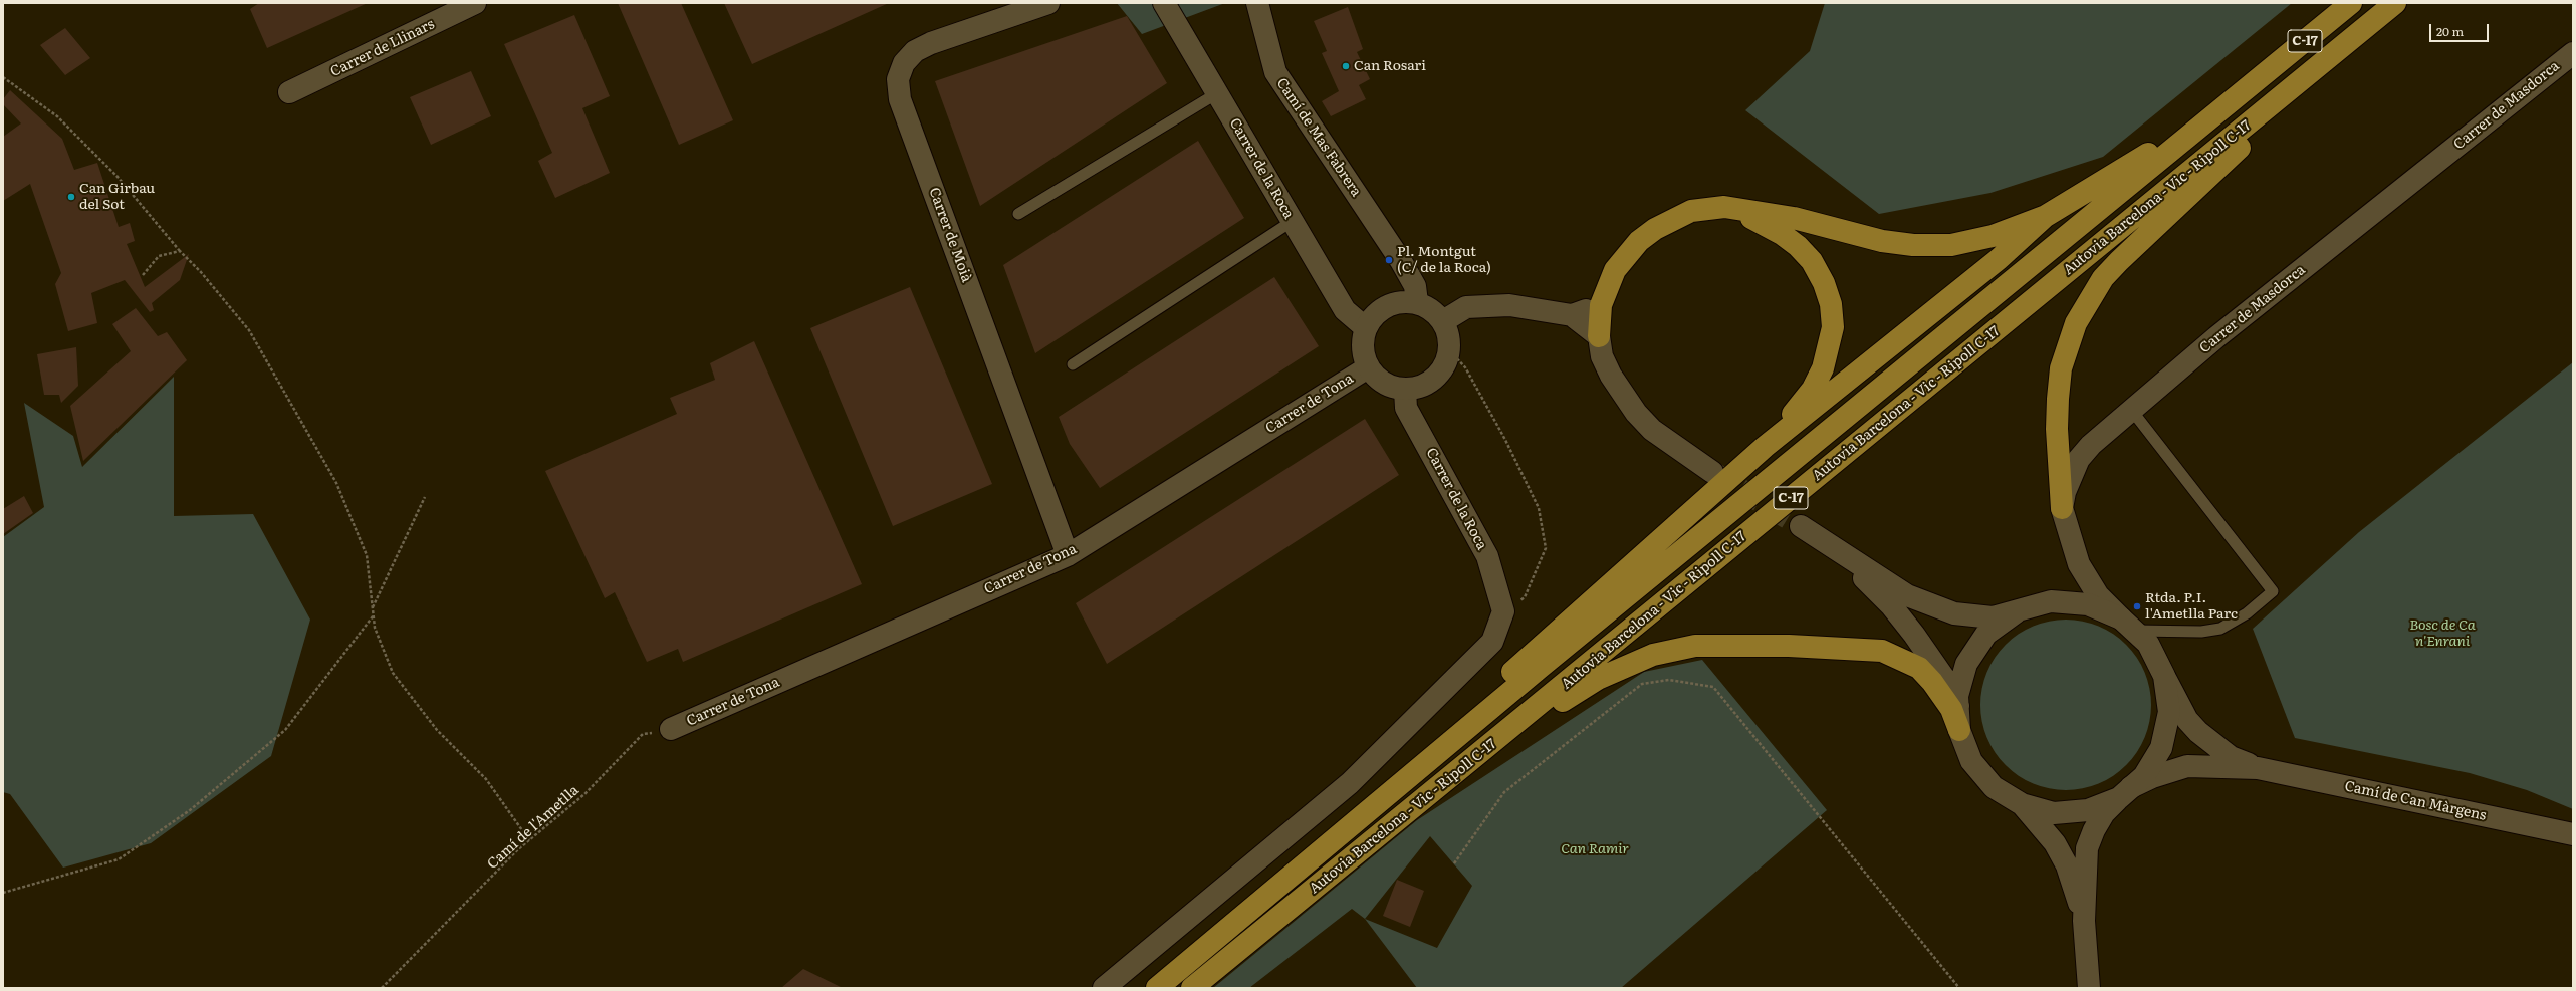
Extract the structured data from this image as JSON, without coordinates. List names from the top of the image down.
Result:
{
  "streets": {
    "highway": ["C-17", "Autovia Barcelona - Vic - Ripoll C-17"],
    "street": [
      "Carrer de Llinars",
      "Carrer de Masdorca",
      "Camí de Mas Fabrera",
      "Carrer de la Roca",
      "Carrer de Moià",
      "Carrer de Tona",
      "Camí de Can Màrgens"
    ],
    "path": ["Camí de l'Ametlla"]
  },
  "crossings": [
    ["Carrer de Masdorca", "Camí de Can Màrgens"],
    ["Camí de Mas Fabrera", "Carrer de la Roca"],
    ["Camí de Mas Fabrera", "Carrer de Tona"],
    ["Carrer de la Roca", "Carrer de Tona"],
    ["Carrer de Moià", "Carrer de Tona"],
    ["Carrer de Tona", "Camí de l'Ametlla"]
  ],
  "parks": ["Bosc de Ca n'Enrani", "Can Ramir"],
  "places": [
    "Can Rosari",
    "Can Girbau del Sot",
    "Pl. Montgut (C/ de la Roca)",
    "Rtda. P.I. l'Ametlla Parc"
  ],
  "scale_bar": "20 m"
}
